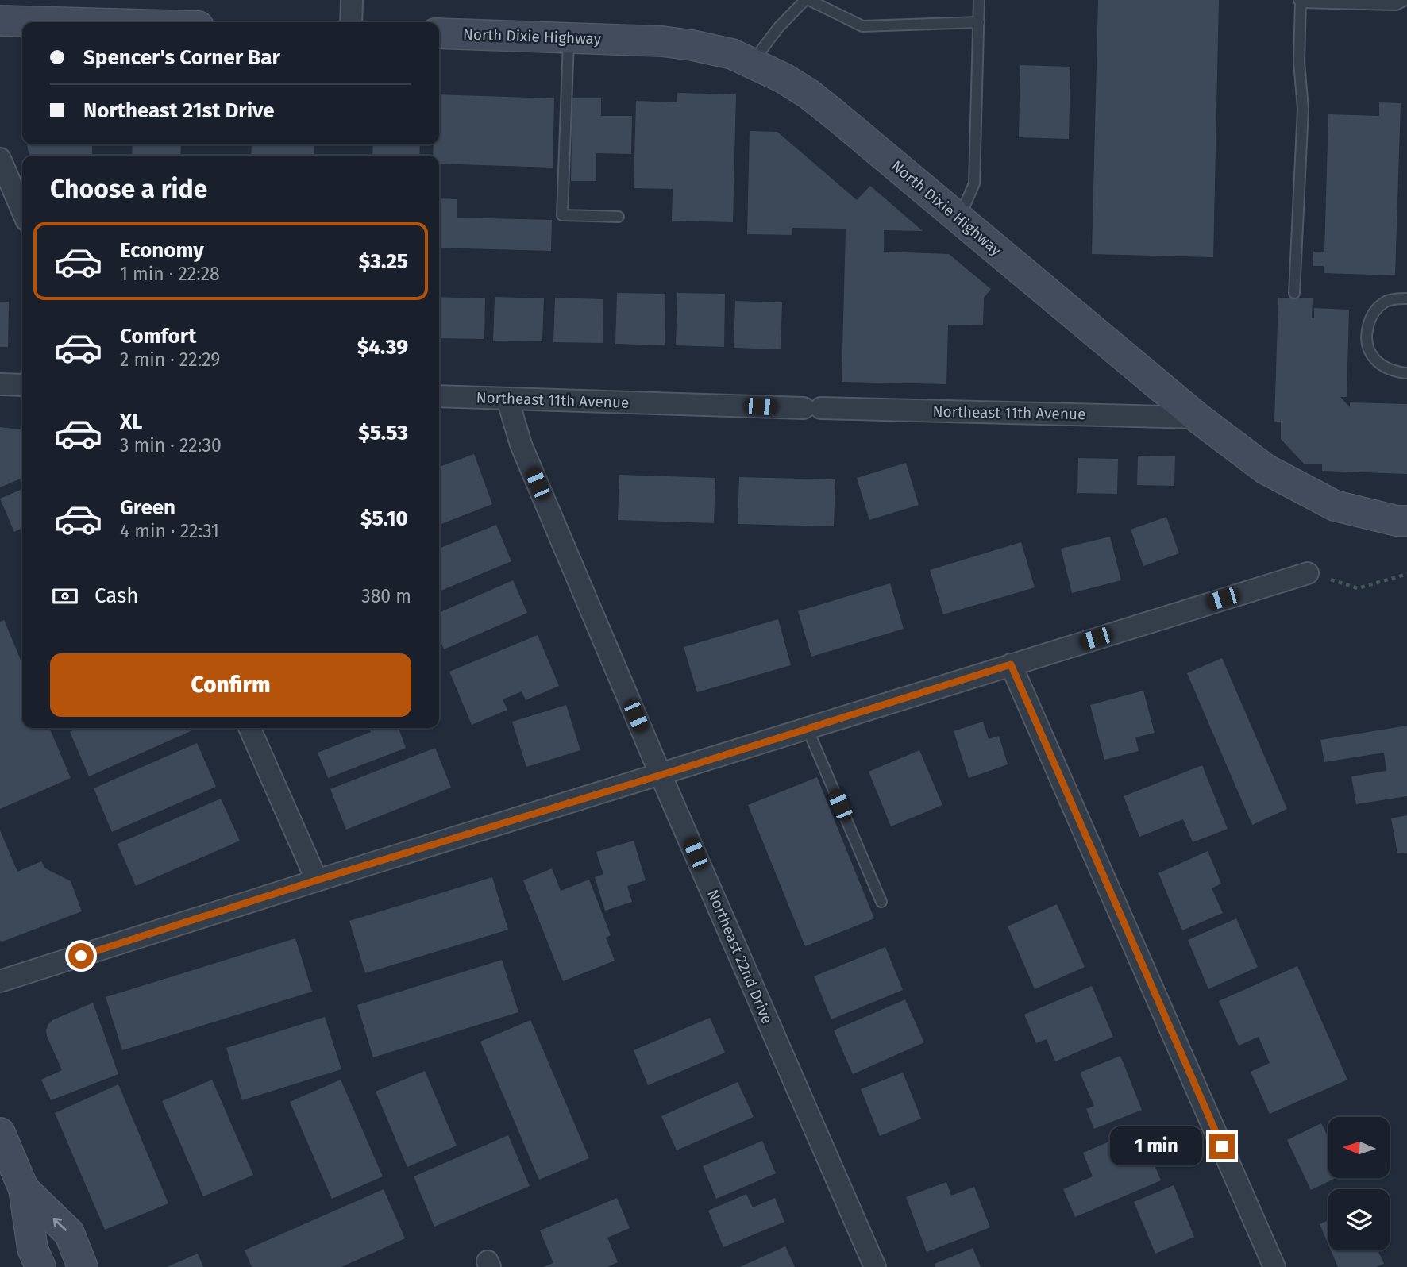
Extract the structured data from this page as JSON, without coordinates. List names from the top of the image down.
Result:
{
  "streets": {
    "street": ["North Dixie Highway", "Northeast 11th Avenue", "Northeast 22nd Drive"]
  },
  "crossings": [
    ["North Dixie Highway", "Northeast 11th Avenue"],
    ["Northeast 11th Avenue", "Northeast 22nd Drive"]
  ],
  "north": "left",
  "page": {
    "banner": ["Spencer's Corner Bar", "Northeast 21st Drive"],
    "heading": "Choose a ride",
    "list": [
      {
        "name": "Economy",
        "note": "1 min · 22:28",
        "value": "$3.25"
      },
      {
        "name": "Comfort",
        "note": "2 min · 22:29",
        "value": "$4.39"
      },
      {
        "name": "XL",
        "note": "3 min · 22:30",
        "value": "$5.53"
      },
      {
        "name": "Green",
        "note": "4 min · 22:31",
        "value": "$5.10"
      }
    ],
    "pay": ["Cash", "380 m"],
    "buttons": "Confirm",
    "bubble": "1 min"
  }
}
